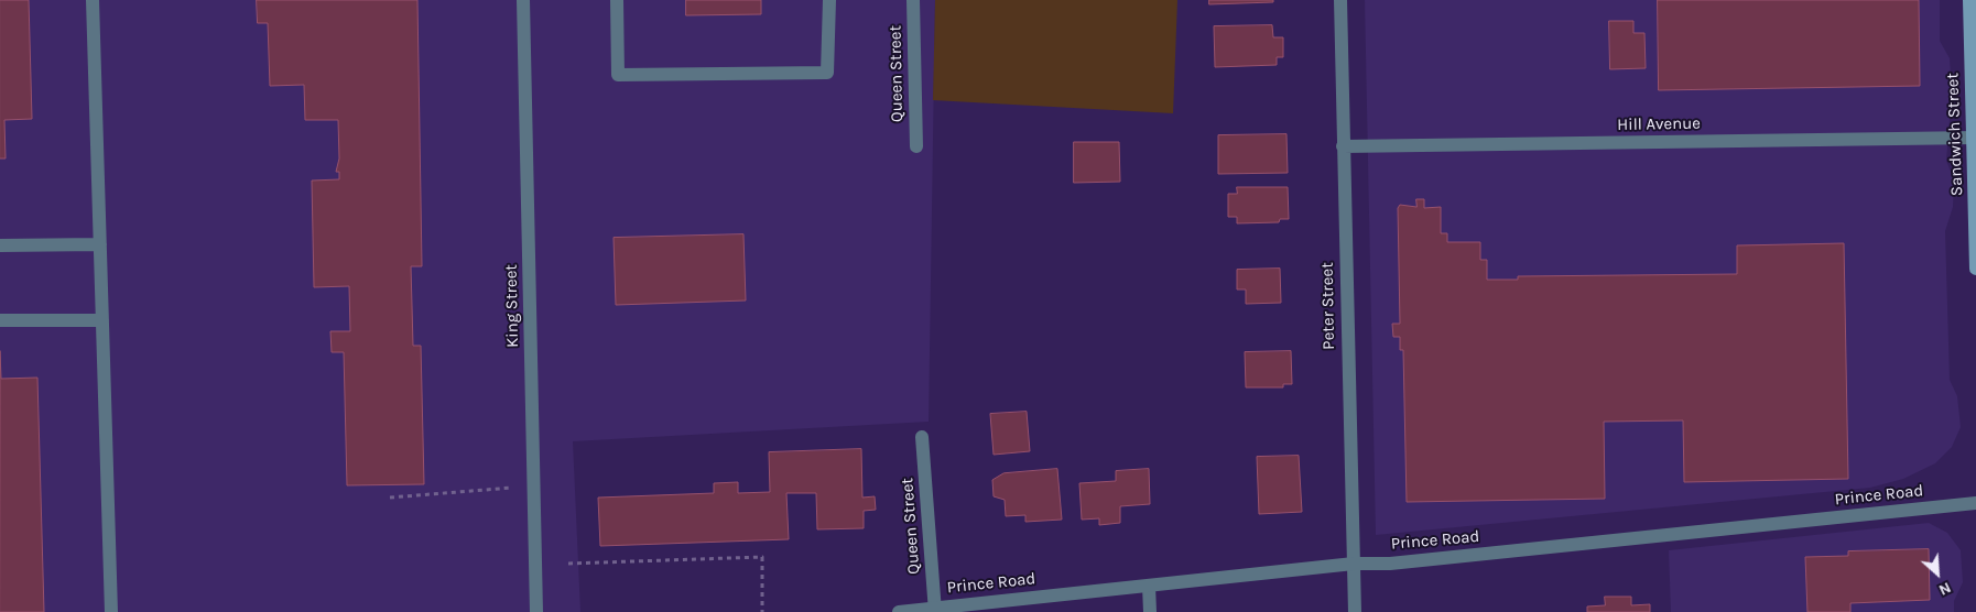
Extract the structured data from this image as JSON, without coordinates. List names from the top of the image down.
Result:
{
  "streets": {
    "main road": ["Sandwich Street"],
    "street": [
      "Queen Street",
      "Hill Avenue",
      "King Street",
      "Peter Street",
      "Prince Road"
    ]
  },
  "crossings": [
    ["Queen Street", "Prince Road"],
    ["Hill Avenue", "Sandwich Street"],
    ["Hill Avenue", "Peter Street"],
    ["Peter Street", "Prince Road"]
  ],
  "north": "bottom right"
}
